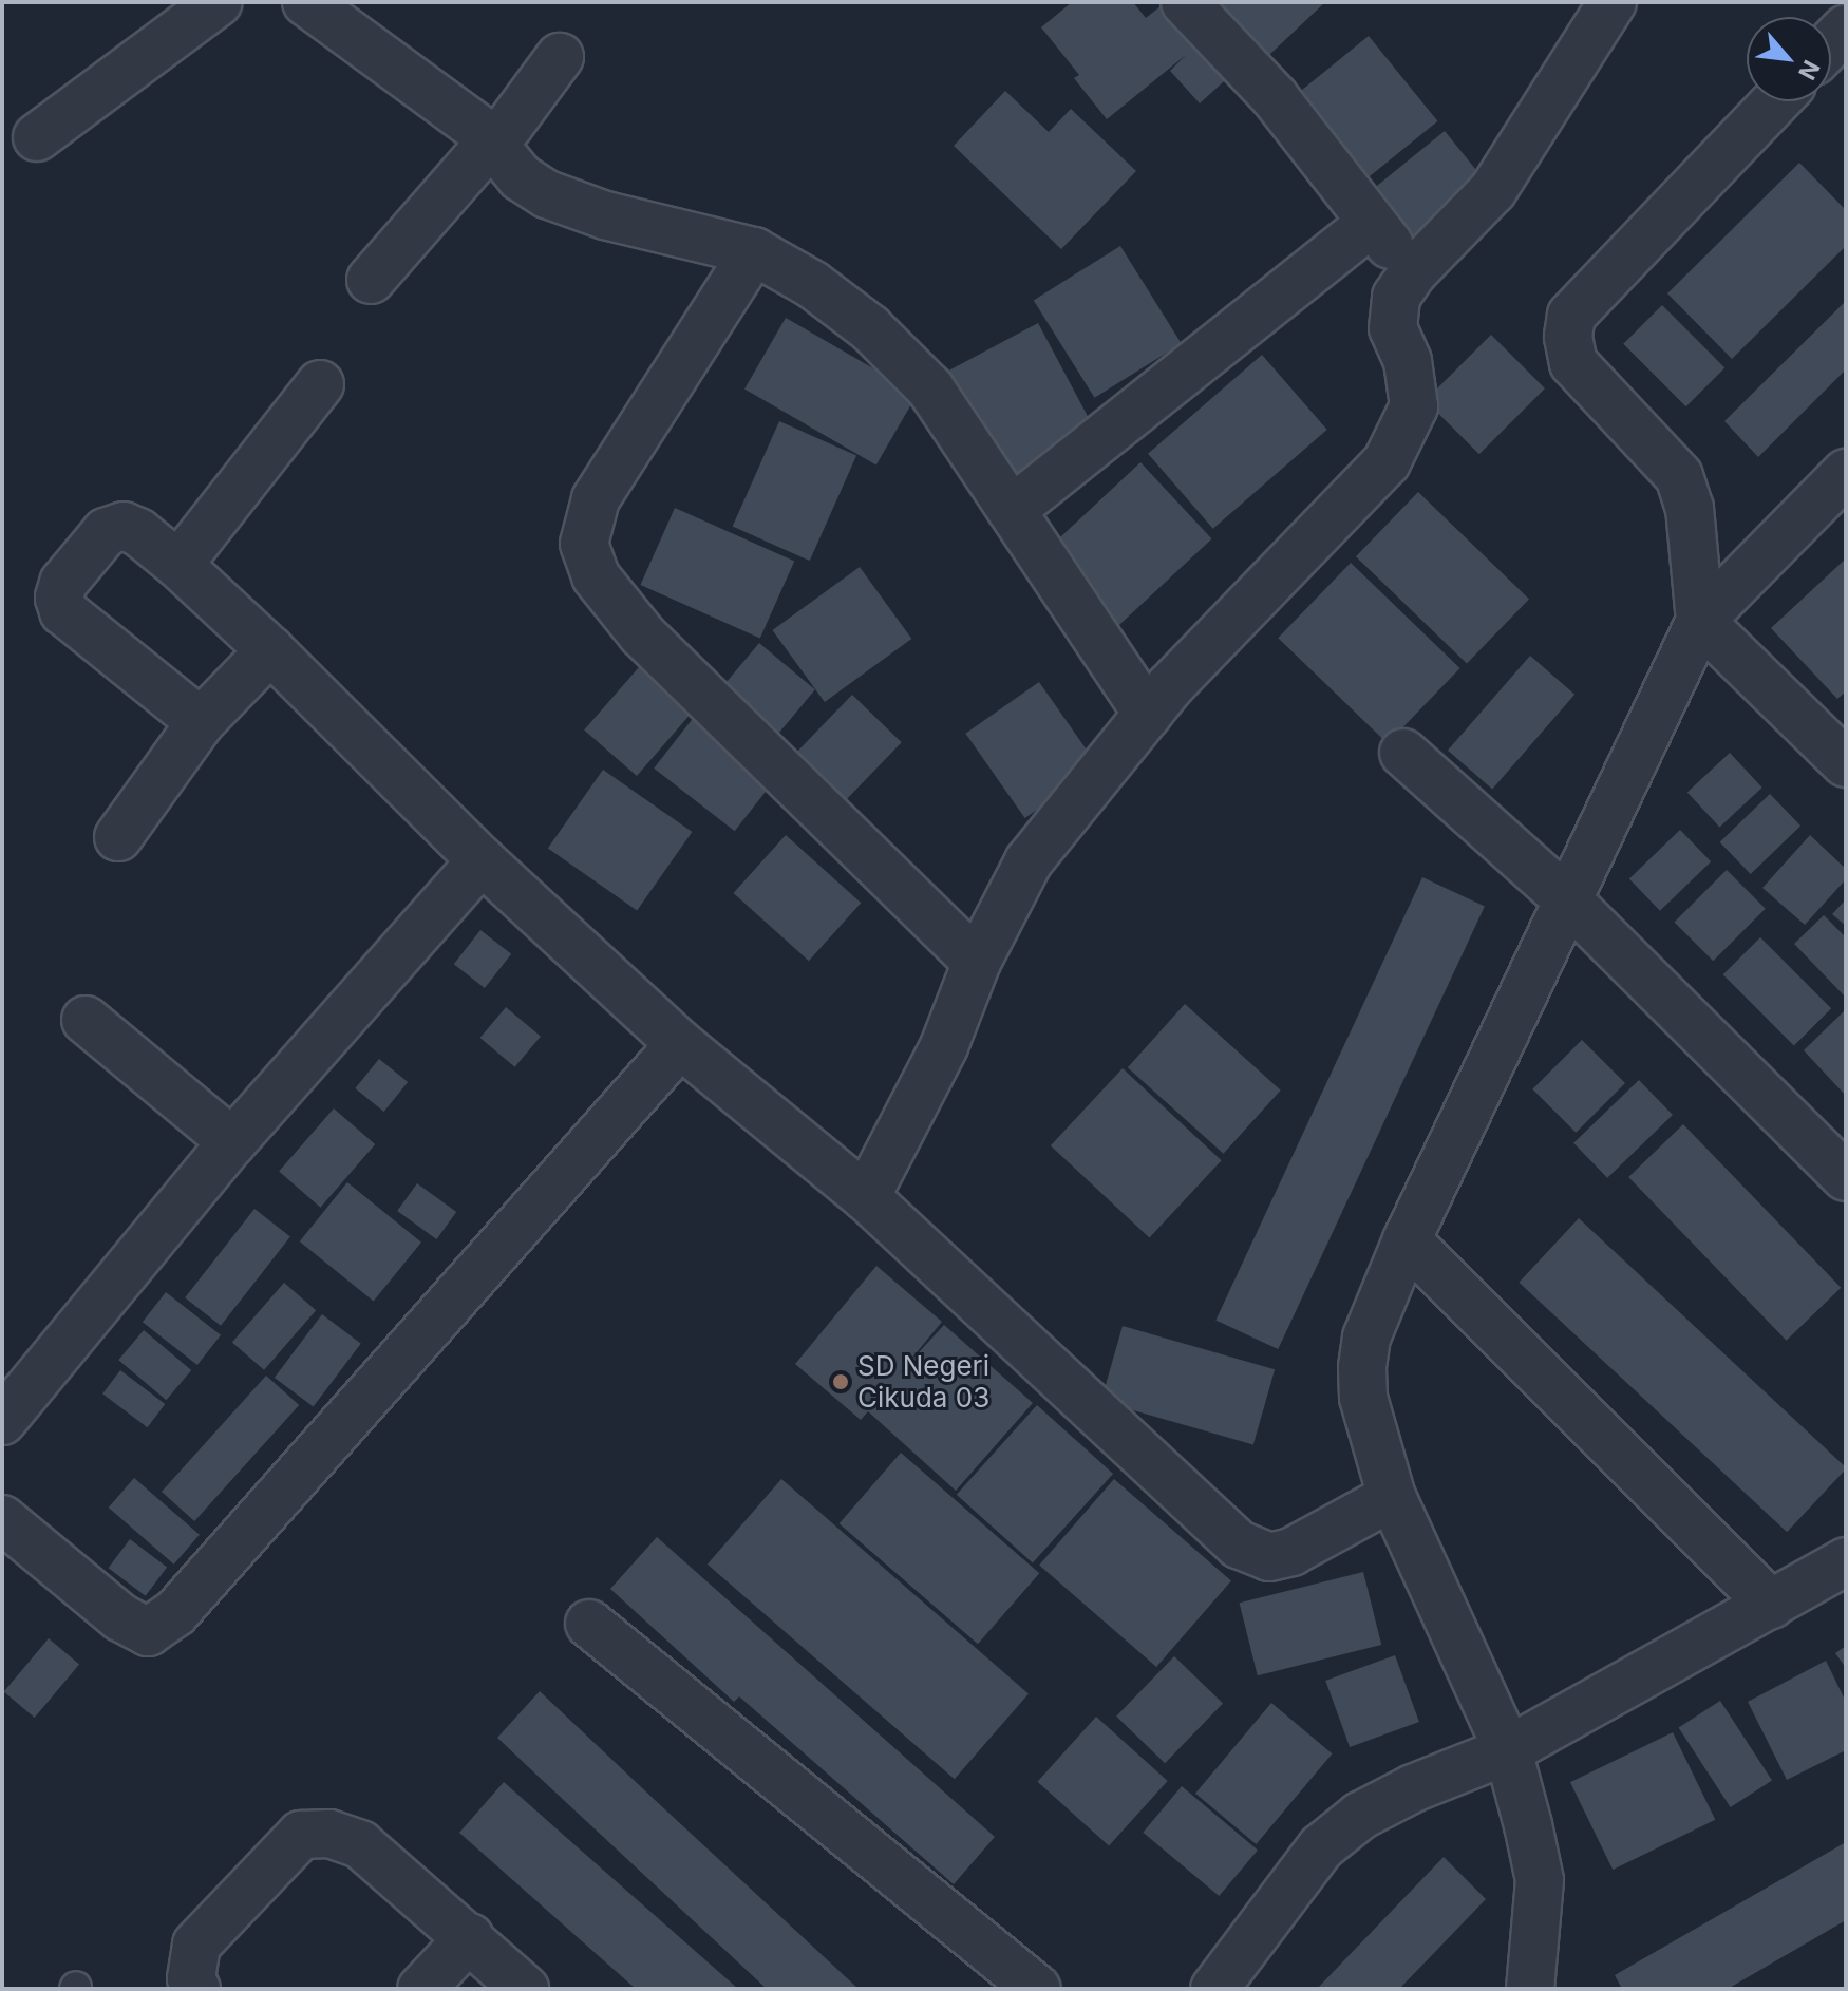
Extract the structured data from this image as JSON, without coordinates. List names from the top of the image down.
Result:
{
  "places": ["SD Negeri Cikuda 03"],
  "north": "bottom right"
}
